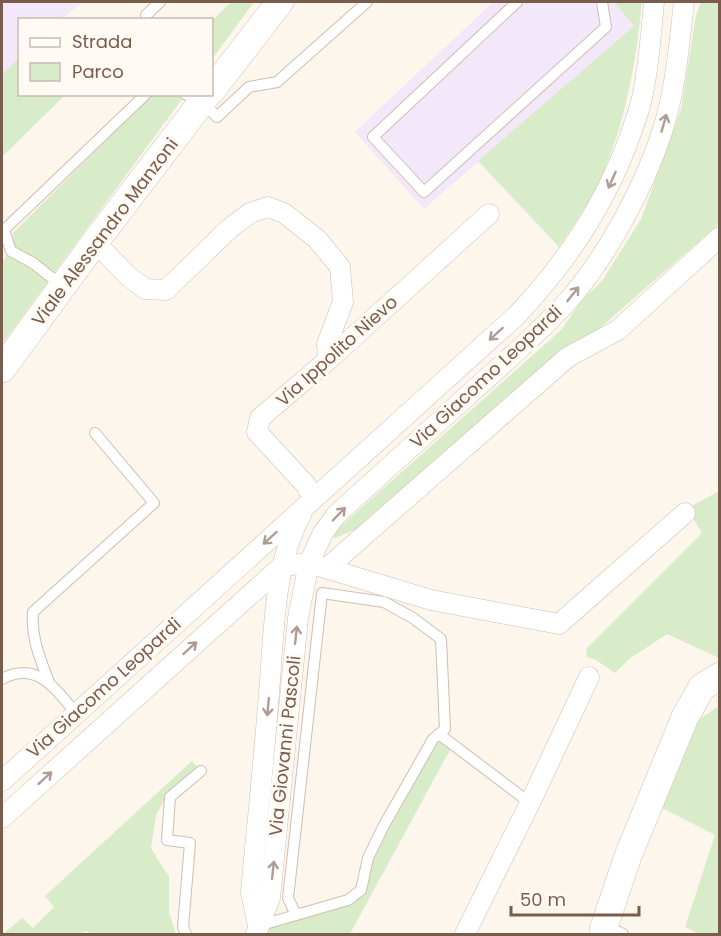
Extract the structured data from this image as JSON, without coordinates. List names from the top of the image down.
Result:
{
  "streets": {
    "street": [
      "Viale Alessandro Manzoni",
      "Via Ippolito Nievo",
      "Via Giacomo Leopardi",
      "Via Giovanni Pascoli"
    ]
  },
  "crossings": [
    ["Via Ippolito Nievo", "Via Giacomo Leopardi"],
    ["Via Giacomo Leopardi", "Via Giovanni Pascoli"]
  ],
  "legend": ["Strada", "Parco"],
  "scale_bar": "50 m"
}
